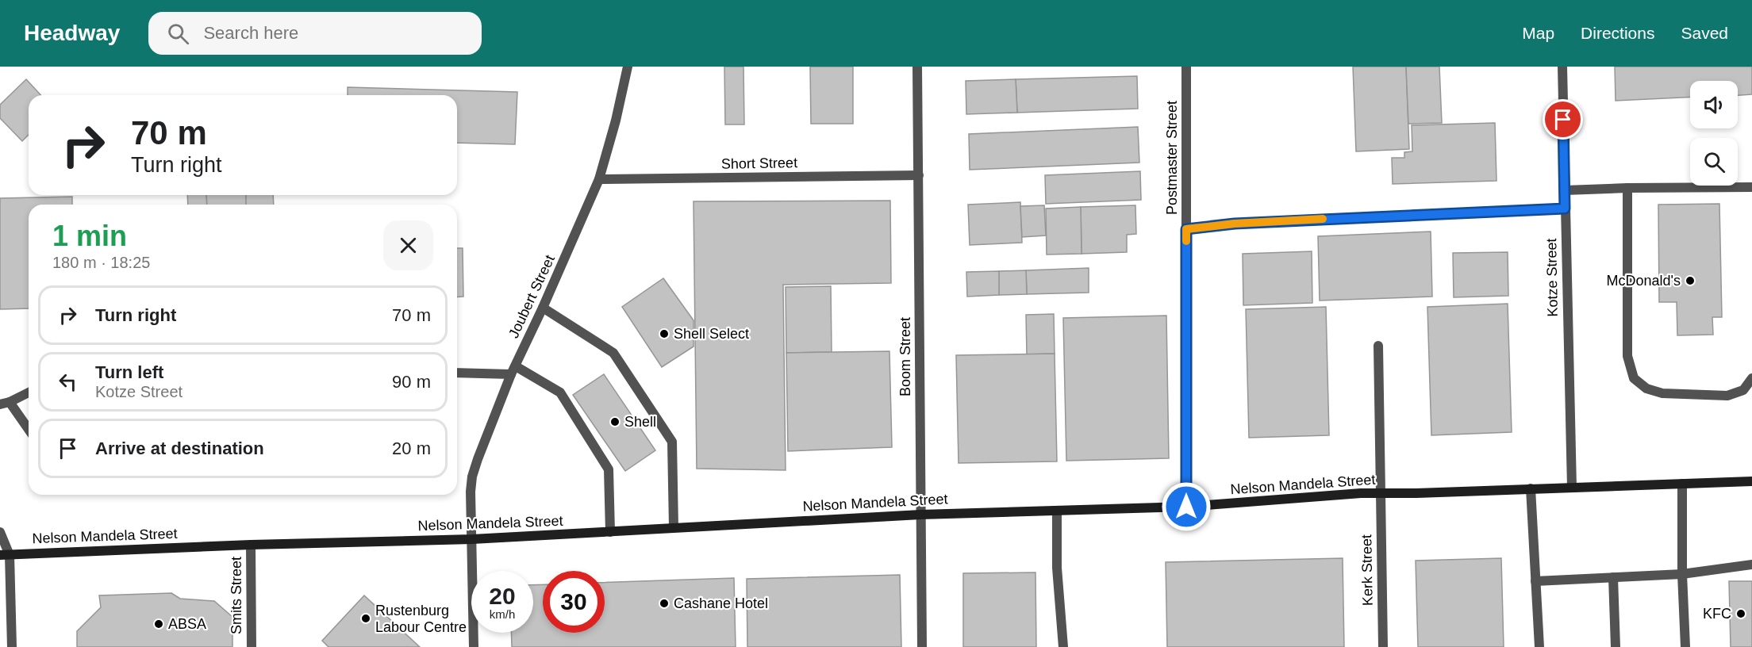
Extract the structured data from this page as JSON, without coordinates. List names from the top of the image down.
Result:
{
  "streets": {
    "main road": ["Nelson Mandela Street"],
    "street": [
      "Postmaster Street",
      "Short Street",
      "Kotze Street",
      "Joubert Street",
      "Boom Street",
      "Kerk Street",
      "Smits Street"
    ]
  },
  "crossings": [
    ["Postmaster Street", "Nelson Mandela Street"],
    ["Short Street", "Joubert Street"],
    ["Short Street", "Boom Street"],
    ["Kotze Street", "Nelson Mandela Street"],
    ["Joubert Street", "Nelson Mandela Street"],
    ["Boom Street", "Nelson Mandela Street"],
    ["Nelson Mandela Street", "Kerk Street"],
    ["Nelson Mandela Street", "Smits Street"]
  ],
  "places": [
    "McDonald's",
    "Shell Select",
    "Shell",
    "Cashane Hotel",
    "KFC",
    "Rustenburg Labour Centre",
    "ABSA"
  ],
  "page": {
    "header": "Headway",
    "search": "Search here",
    "nav": ["Map", "Directions", "Saved"],
    "turn": ["70 m", "Turn right"],
    "heading": ["1 min", "180 m · 18:25"],
    "list": [
      {
        "name": "Turn right",
        "value": "70 m"
      },
      {
        "name": "Turn left",
        "note": "Kotze Street",
        "value": "90 m"
      },
      {
        "name": "Arrive at destination",
        "value": "20 m"
      }
    ],
    "speed": "20 km/h",
    "limit": "30"
  }
}
